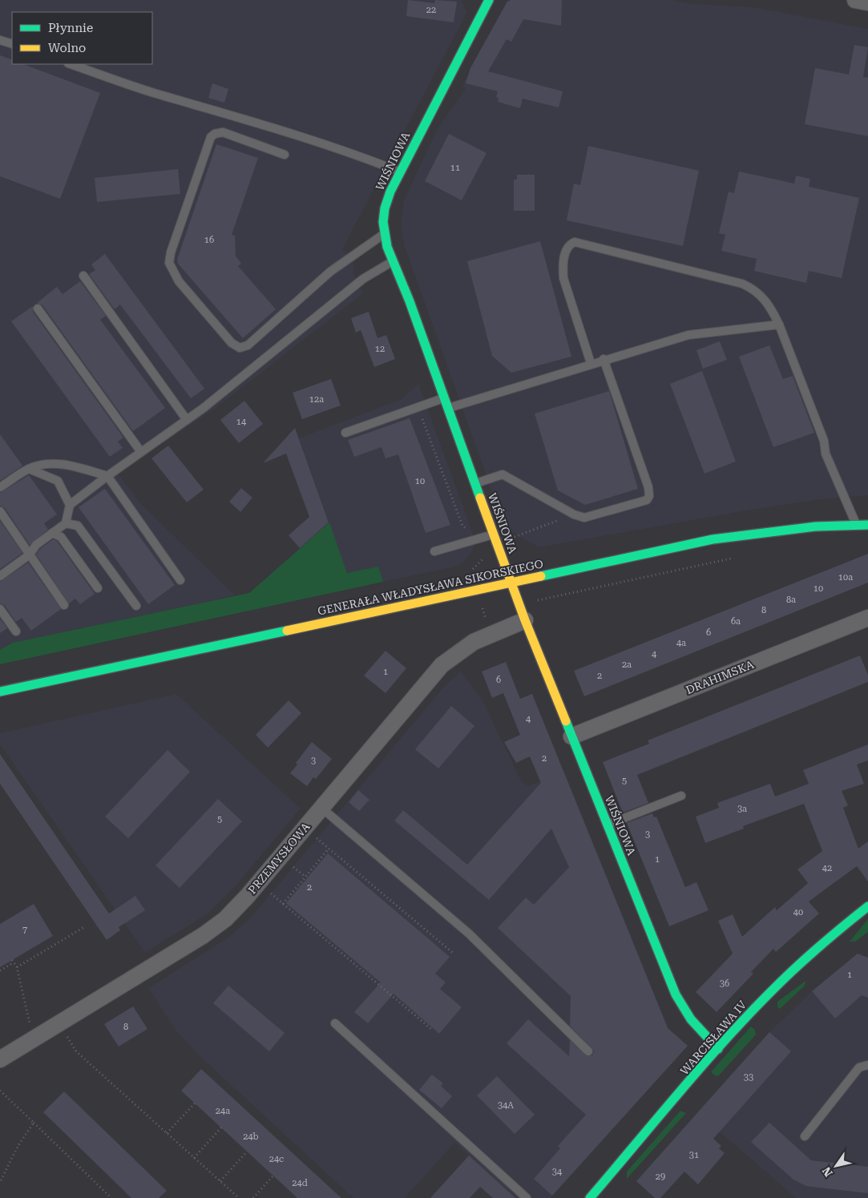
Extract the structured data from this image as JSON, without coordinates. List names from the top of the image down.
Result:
{
  "streets": {
    "street": [
      "WIŚNIOWA",
      "GENERAŁA WŁADYSŁAWA SIKORSKIEGO",
      "DRAHIMSKA",
      "PRZEMYSŁOWA",
      "WARCISŁAWA IV"
    ]
  },
  "crossings": [
    ["WIŚNIOWA", "GENERAŁA WŁADYSŁAWA SIKORSKIEGO"],
    ["WIŚNIOWA", "DRAHIMSKA"],
    ["WIŚNIOWA", "PRZEMYSŁOWA"],
    ["WIŚNIOWA", "WARCISŁAWA IV"]
  ],
  "house_numbers": [
    "22",
    "11",
    "16",
    "12",
    "12a",
    "14",
    "10",
    "10a",
    "10",
    "8a",
    "8",
    "6a",
    "6",
    "4a",
    "4",
    "2a",
    "1",
    "2",
    "6",
    "4",
    "2",
    "3",
    "5",
    "3a",
    "5",
    "3",
    "1",
    "42",
    "2",
    "40",
    "7",
    "1",
    "36",
    "8",
    "33",
    "34A",
    "24a",
    "24b",
    "31",
    "24c",
    "34",
    "29",
    "24d"
  ],
  "legend": ["Płynnie", "Wolno"],
  "north": "bottom left"
}
